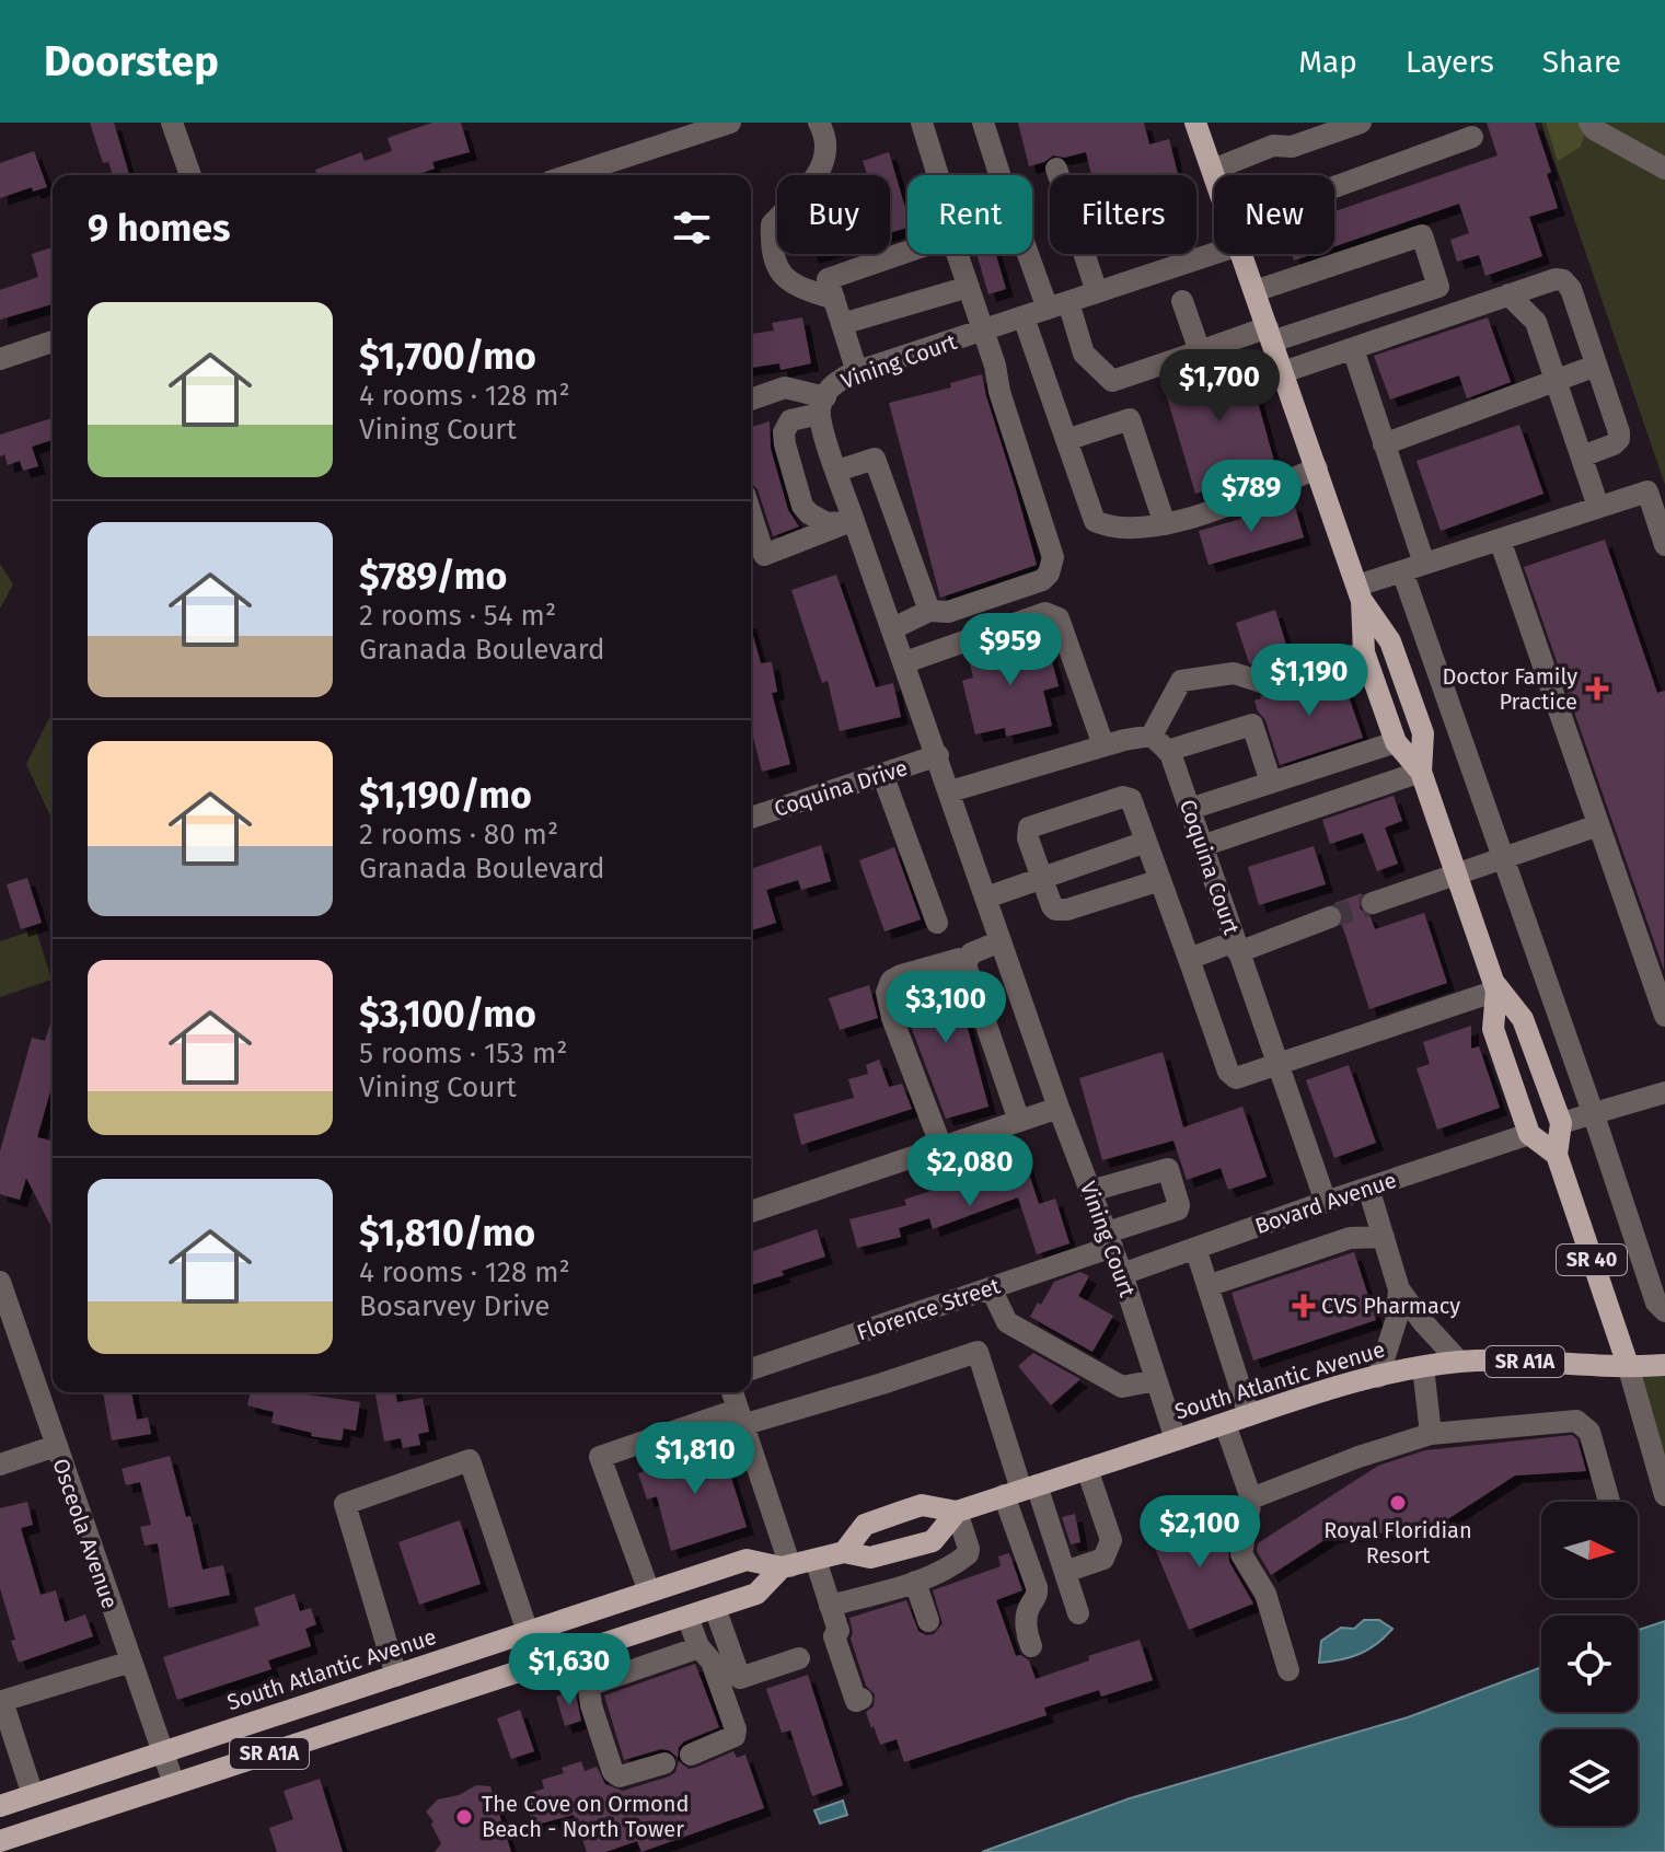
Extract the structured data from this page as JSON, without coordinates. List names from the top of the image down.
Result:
{
  "streets": {
    "main road": ["SR 40", "SR A1A", "South Atlantic Avenue"],
    "street": [
      "Vining Court",
      "Coquina Drive",
      "Coquina Court",
      "Bovard Avenue",
      "Florence Street",
      "Osceola Avenue"
    ]
  },
  "crossings": [
    ["Vining Court", "Coquina Drive"],
    ["Vining Court", "Bovard Avenue"],
    ["Vining Court", "Florence Street"],
    ["Vining Court", "South Atlantic Avenue"],
    ["Coquina Court", "Bovard Avenue"],
    ["Bovard Avenue", "SR 40"],
    ["SR 40", "SR A1A"],
    ["SR 40", "South Atlantic Avenue"],
    ["SR A1A", "South Atlantic Avenue"],
    ["South Atlantic Avenue", "Osceola Avenue"]
  ],
  "places": {
    "health": ["Doctor Family Practice", "CVS Pharmacy"],
    "other": ["Royal Floridian Resort", "The Cove on Ormond Beach - North Tower"]
  },
  "north": "right",
  "page": {
    "header": "Doorstep",
    "nav": ["Map", "Layers", "Share"],
    "chip": [
      "Buy",
      "Rent",
      "Filters",
      "New"
    ],
    "heading": "9 homes",
    "list": [
      {
        "name": "$1,700/mo",
        "note": "4 rooms · 128 m² · Vining Court"
      },
      {
        "name": "$789/mo",
        "note": "2 rooms · 54 m² · Granada Boulevard"
      },
      {
        "name": "$1,190/mo",
        "note": "2 rooms · 80 m² · Granada Boulevard"
      },
      {
        "name": "$3,100/mo",
        "note": "5 rooms · 153 m² · Vining Court"
      },
      {
        "name": "$1,810/mo",
        "note": "4 rooms · 128 m² · Bosarvey Drive"
      }
    ],
    "price": [
      "$1,700",
      "$789",
      "$959",
      "$1,190",
      "$3,100",
      "$2,080",
      "$1,810",
      "$2,100",
      "$1,630"
    ]
  }
}
